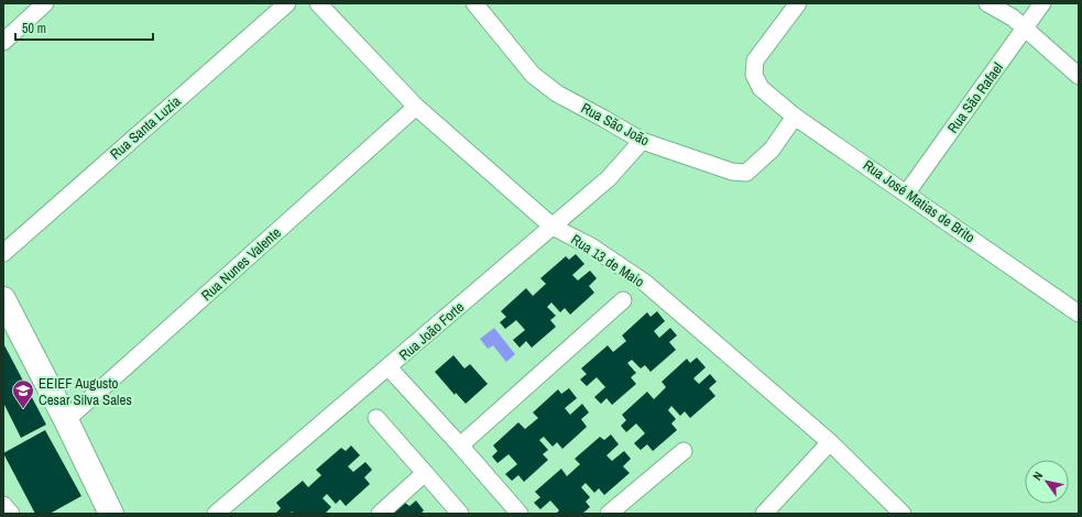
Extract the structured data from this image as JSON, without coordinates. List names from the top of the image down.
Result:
{
  "streets": {
    "street": [
      "Rua São Rafael",
      "Rua São João",
      "Rua Santa Luzia",
      "Rua José Matias de Brito",
      "Rua 13 de Maio",
      "Rua Nunes Valente",
      "Rua João Forte"
    ]
  },
  "crossings": [
    ["Rua São Rafael", "Rua José Matias de Brito"],
    ["Rua São João", "Rua José Matias de Brito"],
    ["Rua São João", "Rua João Forte"],
    ["Rua 13 de Maio", "Rua Nunes Valente"],
    ["Rua 13 de Maio", "Rua João Forte"]
  ],
  "places": {
    "school or university": ["EEIEF Augusto Cesar Silva Sales"]
  },
  "scale_bar": "50 m",
  "north": "top left"
}
